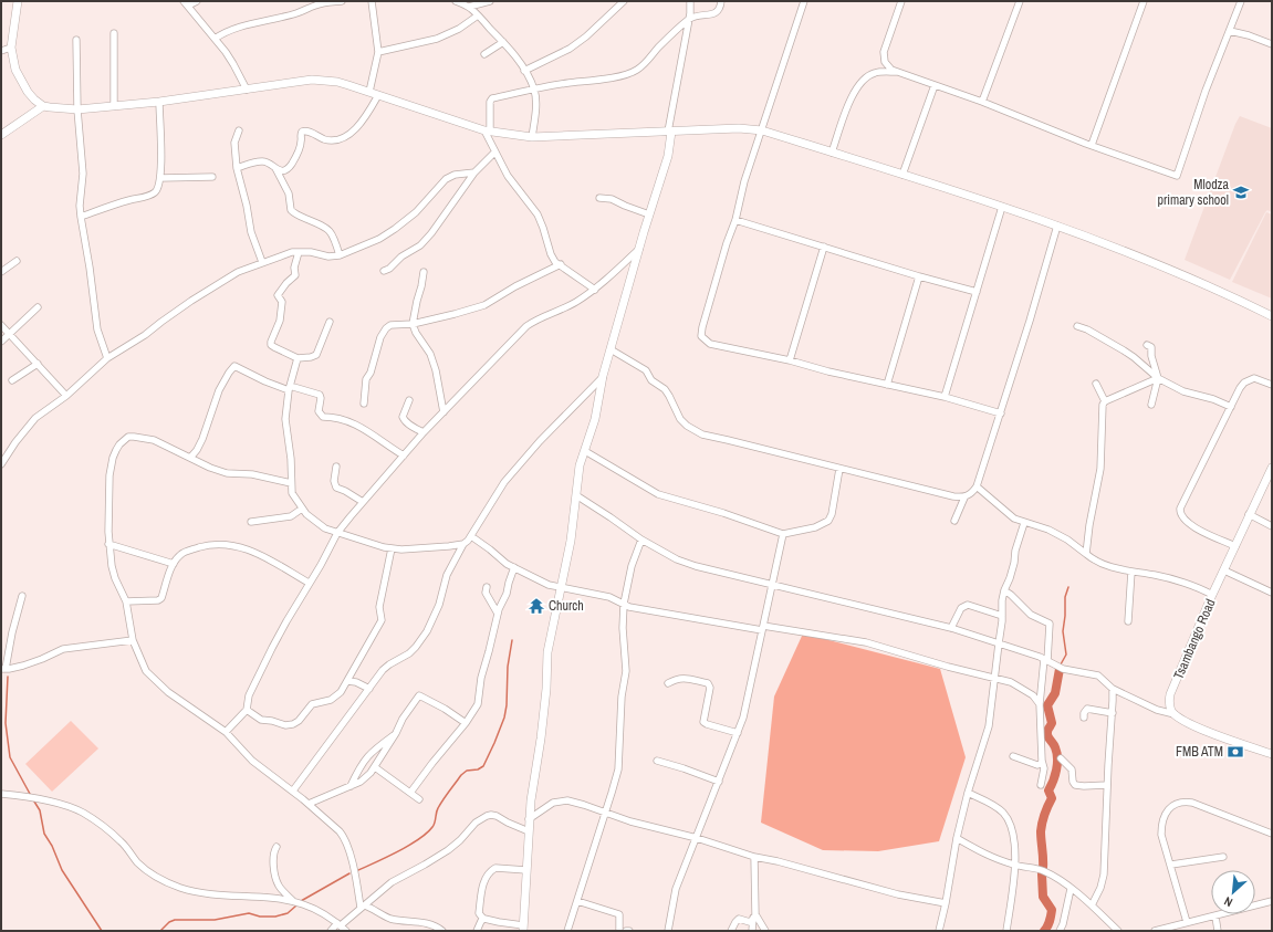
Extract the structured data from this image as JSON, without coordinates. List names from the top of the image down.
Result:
{
  "streets": {
    "street": ["Tsambango Road"]
  },
  "places": {
    "school or university": ["Mlodza primary school"],
    "temple": ["Church"],
    "bank": ["FMB ATM"]
  },
  "north": "bottom left"
}
